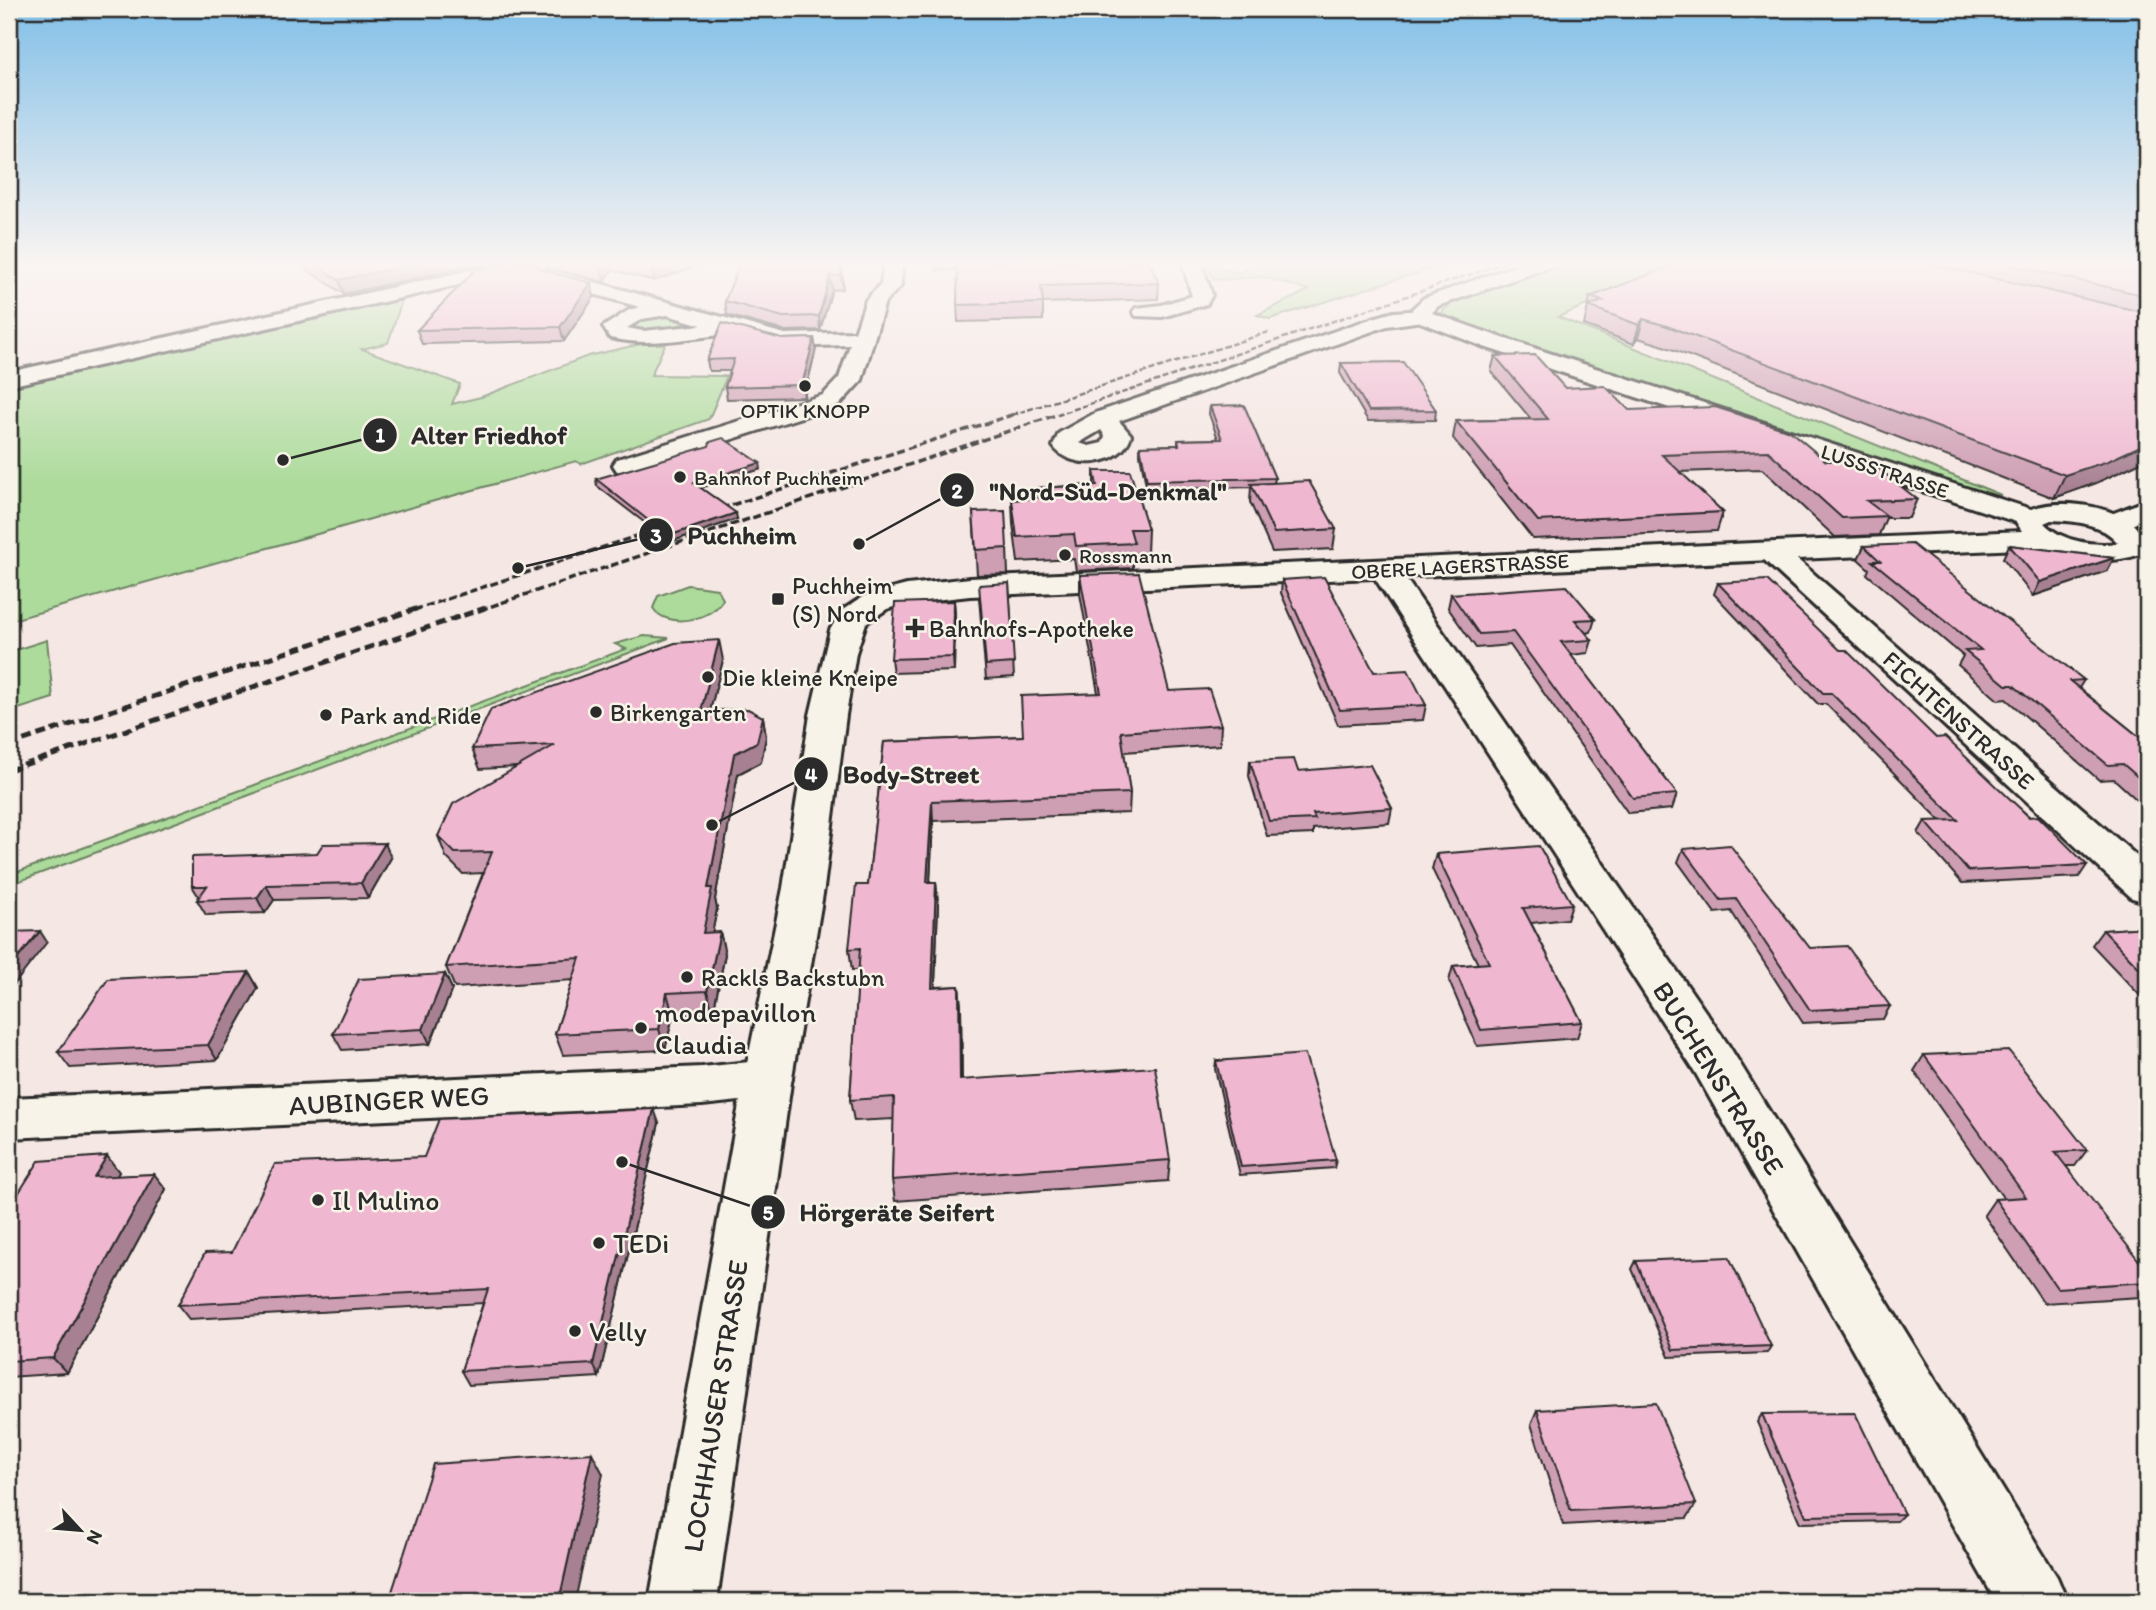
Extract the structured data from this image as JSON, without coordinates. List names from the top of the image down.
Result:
{
  "streets": {
    "street": [
      "LUSSSTRASSE",
      "OBERE LAGERSTRASSE",
      "FICHTENSTRASSE",
      "BUCHENSTRASSE",
      "AUBINGER WEG",
      "LOCHHAUSER STRASSE"
    ]
  },
  "crossings": [
    ["LUSSSTRASSE", "OBERE LAGERSTRASSE"],
    ["OBERE LAGERSTRASSE", "FICHTENSTRASSE"],
    ["OBERE LAGERSTRASSE", "BUCHENSTRASSE"],
    ["OBERE LAGERSTRASSE", "LOCHHAUSER STRASSE"],
    ["AUBINGER WEG", "LOCHHAUSER STRASSE"]
  ],
  "places": {
    "other": [
      "OPTIK KNOPP",
      "Alter Friedhof",
      "Bahnhof Puchheim",
      "\"Nord-Süd-Denkmal\"",
      "Rossmann",
      "Puchheim",
      "Die kleine Kneipe",
      "Birkengarten",
      "Park and Ride",
      "Body-Street",
      "Rackls Backstubn",
      "modepavillon Claudia",
      "Hörgeräte Seifert",
      "Il Mulino",
      "TEDi",
      "Velly"
    ],
    "transit": ["Puchheim (S) Nord"],
    "health": ["Bahnhofs-Apotheke"]
  },
  "north": "bottom right"
}
